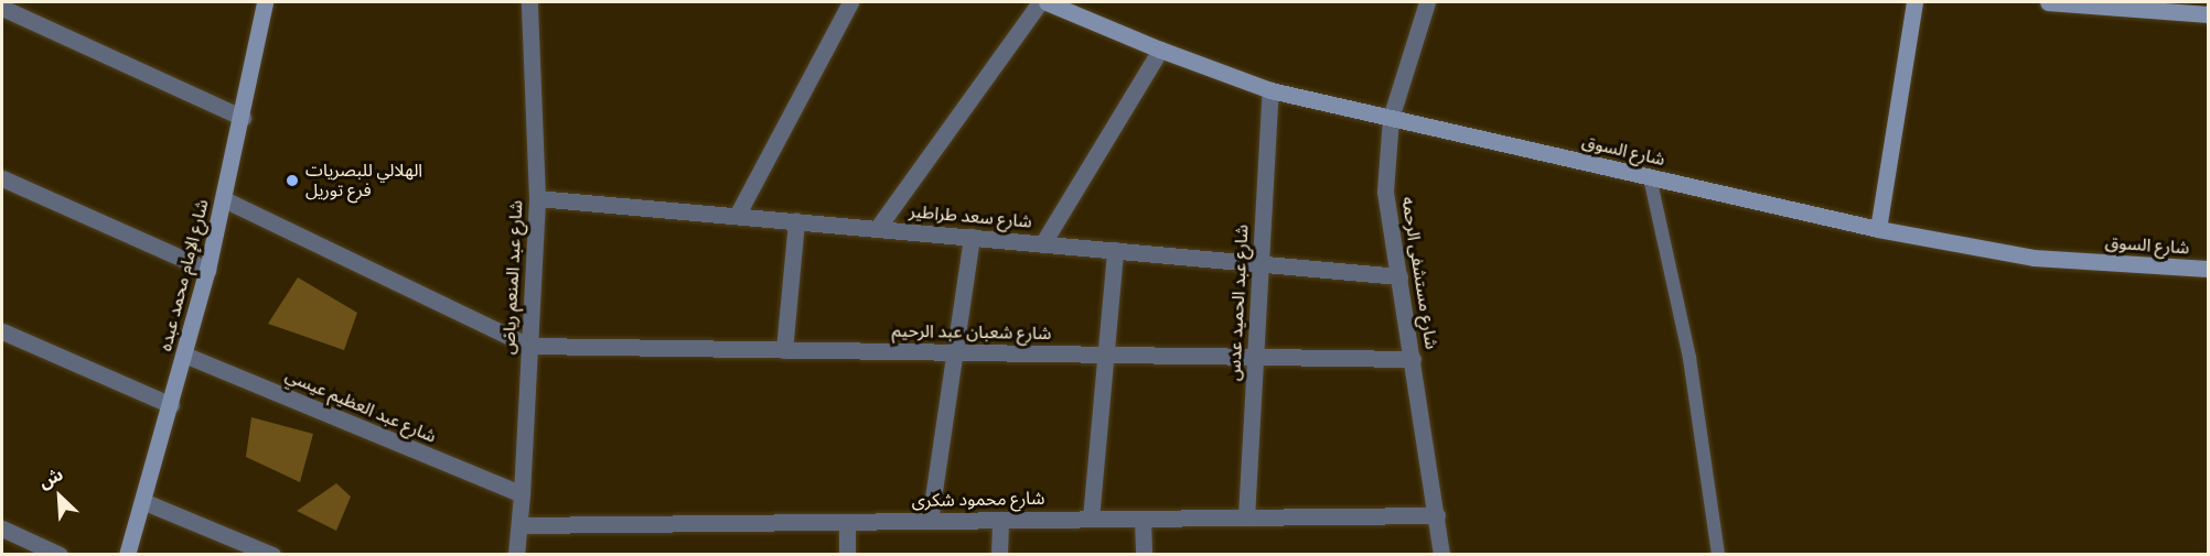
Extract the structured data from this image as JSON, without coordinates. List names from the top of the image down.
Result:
{
  "streets": {
    "main road": ["شارع السوق", "شارع الإمام محمد عبده"],
    "street": [
      "شارع سعد طراطير",
      "شارع مستشفى الرحمه",
      "شارع عبد المنعم رياض",
      "شارع عبد الحميد عدس",
      "شارع شعبان عبد الرحيم",
      "شارع عبد العظيم عيسي",
      "شارع محمود شكرى"
    ]
  },
  "crossings": [
    ["شارع السوق", "شارع مستشفى الرحمه"],
    ["شارع السوق", "شارع عبد الحميد عدس"],
    ["شارع سعد طراطير", "شارع مستشفى الرحمه"],
    ["شارع سعد طراطير", "شارع عبد المنعم رياض"],
    ["شارع سعد طراطير", "شارع عبد الحميد عدس"],
    ["شارع مستشفى الرحمه", "شارع شعبان عبد الرحيم"],
    ["شارع مستشفى الرحمه", "شارع محمود شكرى"],
    ["شارع الإمام محمد عبده", "شارع عبد العظيم عيسي"],
    ["شارع عبد المنعم رياض", "شارع شعبان عبد الرحيم"],
    ["شارع عبد المنعم رياض", "شارع عبد العظيم عيسي"],
    ["شارع عبد المنعم رياض", "شارع محمود شكرى"],
    ["شارع عبد الحميد عدس", "شارع شعبان عبد الرحيم"],
    ["شارع عبد الحميد عدس", "شارع محمود شكرى"]
  ],
  "places": ["الهلالي للبصريات فرع توريل"],
  "north": "top left"
}
